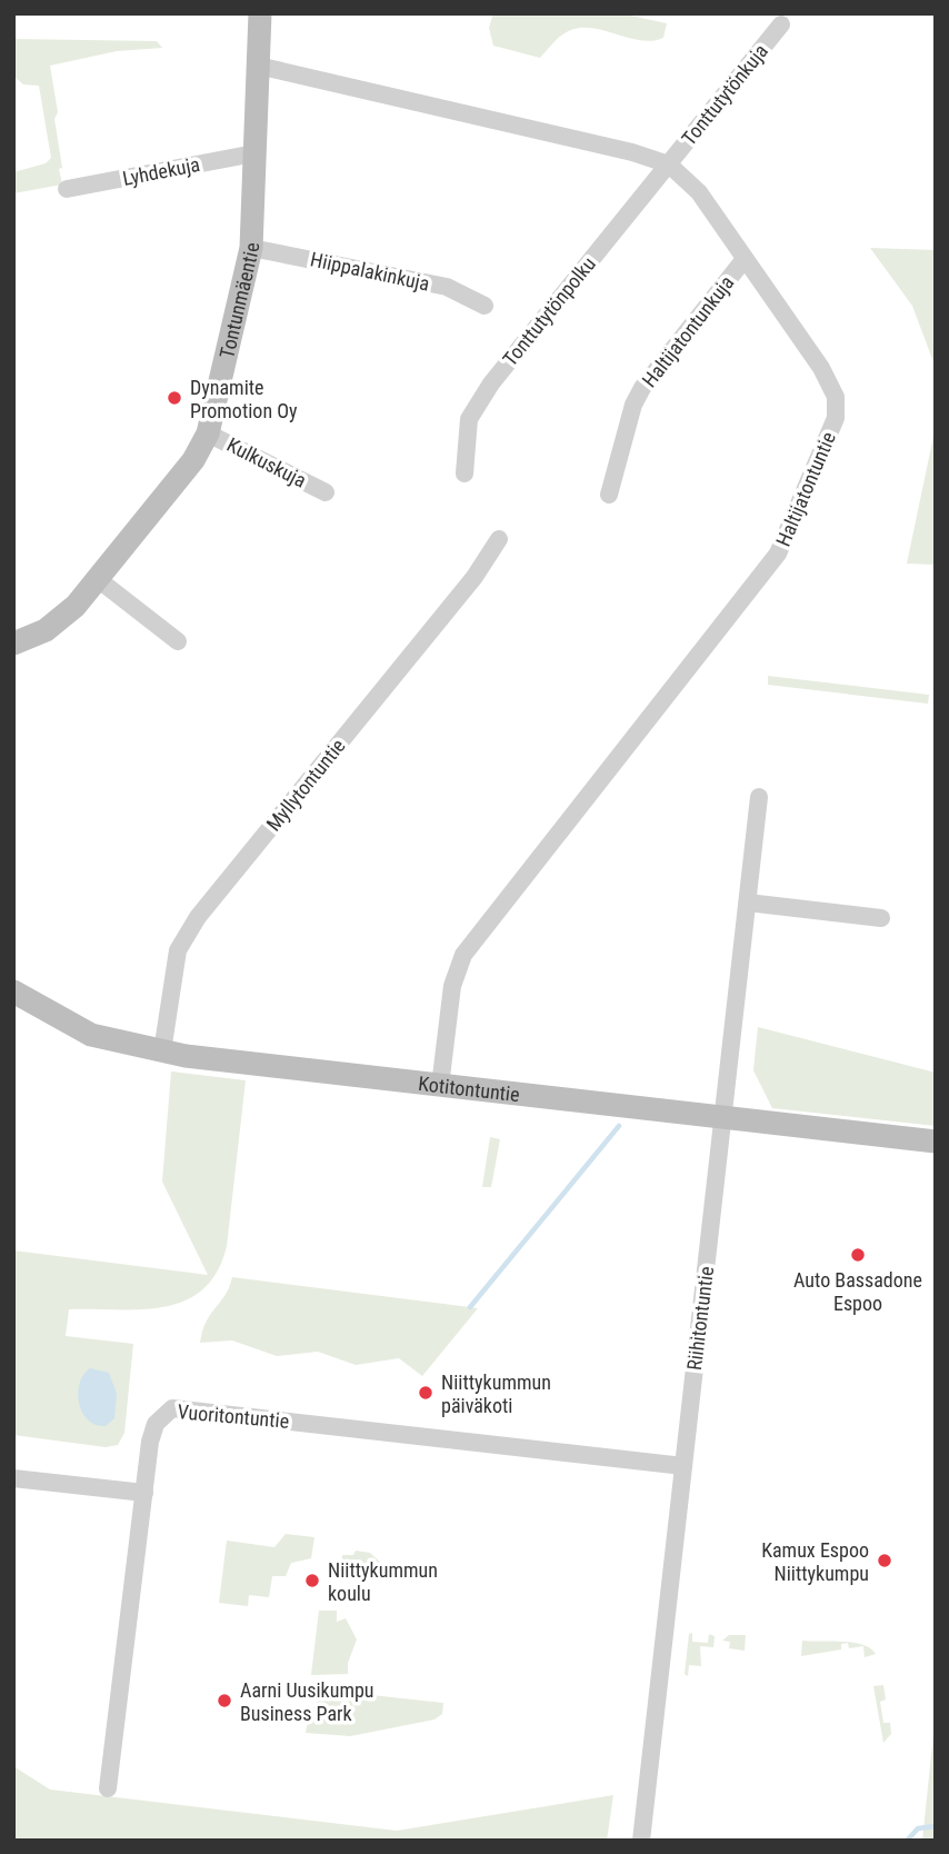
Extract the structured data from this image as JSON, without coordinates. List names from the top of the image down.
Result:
{
  "streets": {
    "street": [
      "Tonttutytönkuja",
      "Lyhdekuja",
      "Hiippalakinkuja",
      "Tontunmäentie",
      "Tonttutytönpolku",
      "Haltijatontunkuja",
      "Kulkuskuja",
      "Haltijatontuntie",
      "Myllytontuntie",
      "Kotitontuntie",
      "Riihitontuntie",
      "Vuoritontuntie"
    ]
  },
  "crossings": [
    ["Tonttutytönkuja", "Tonttutytönpolku"],
    ["Tonttutytönkuja", "Haltijatontuntie"],
    ["Lyhdekuja", "Tontunmäentie"],
    ["Hiippalakinkuja", "Tontunmäentie"],
    ["Tontunmäentie", "Kulkuskuja"],
    ["Tontunmäentie", "Haltijatontuntie"],
    ["Tonttutytönpolku", "Haltijatontuntie"],
    ["Haltijatontunkuja", "Haltijatontuntie"],
    ["Haltijatontuntie", "Kotitontuntie"],
    ["Myllytontuntie", "Kotitontuntie"],
    ["Kotitontuntie", "Riihitontuntie"],
    ["Riihitontuntie", "Vuoritontuntie"]
  ],
  "places": [
    "Dynamite Promotion Oy",
    "Auto Bassadone Espoo",
    "Niittykummun päiväkoti",
    "Kamux Espoo Niittykumpu",
    "Niittykummun koulu",
    "Aarni Uusikumpu Business Park"
  ]
}
